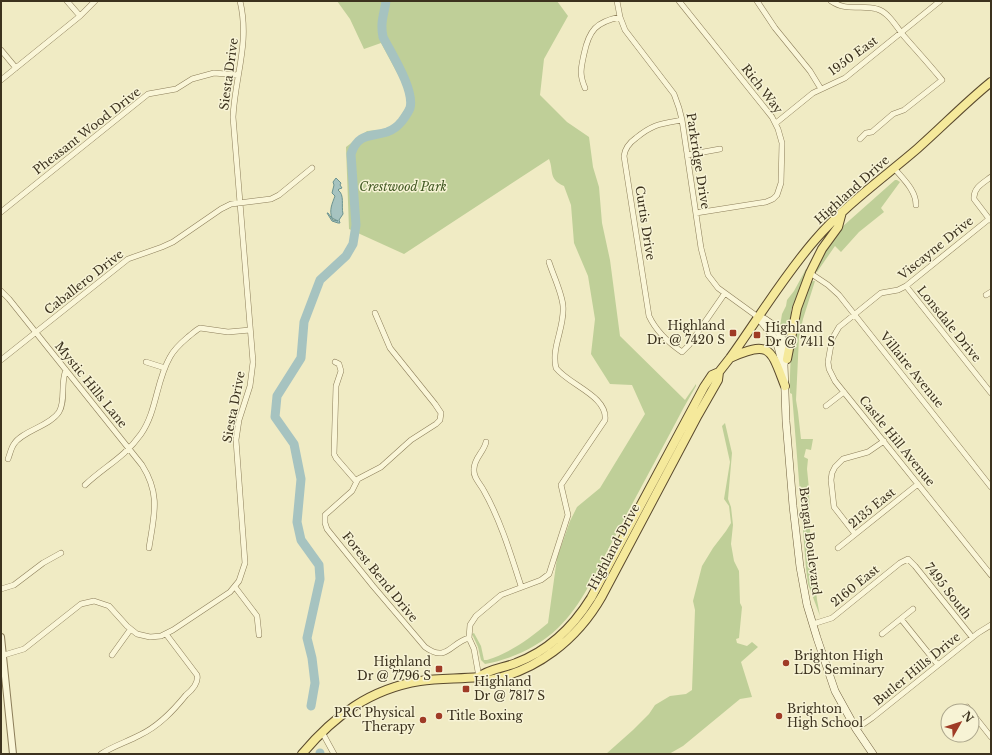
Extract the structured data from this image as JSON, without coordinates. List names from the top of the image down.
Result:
{
  "streets": {
    "main road": ["Highland Drive", "Bengal Boulevard"],
    "street": [
      "1950 East",
      "Siesta Drive",
      "Rich Way",
      "Pheasant Wood Drive",
      "Parkridge Drive",
      "Curtis Drive",
      "Viscayne Drive",
      "Caballero Drive",
      "Lonsdale Drive",
      "Villaire Avenue",
      "Mystic Hills Lane",
      "Castle Hill Avenue",
      "2135 East",
      "Forest Bend Drive",
      "2160 East",
      "7495 South",
      "Butler Hills Drive"
    ]
  },
  "crossings": [
    ["1950 East", "Rich Way"],
    ["Siesta Drive", "Pheasant Wood Drive"],
    ["Siesta Drive", "Caballero Drive"],
    ["Rich Way", "Parkridge Drive"],
    ["Parkridge Drive", "Highland Drive"],
    ["Parkridge Drive", "Curtis Drive"],
    ["Parkridge Drive", "Bengal Boulevard"],
    ["Highland Drive", "Bengal Boulevard"],
    ["Viscayne Drive", "Lonsdale Drive"],
    ["Viscayne Drive", "Villaire Avenue"],
    ["Viscayne Drive", "Castle Hill Avenue"],
    ["Caballero Drive", "Mystic Hills Lane"],
    ["Villaire Avenue", "Castle Hill Avenue"],
    ["Castle Hill Avenue", "2135 East"],
    ["Bengal Boulevard", "2160 East"],
    ["Bengal Boulevard", "Butler Hills Drive"],
    ["2160 East", "7495 South"],
    ["7495 South", "Butler Hills Drive"]
  ],
  "parks": ["Crestwood Park"],
  "places": {
    "transit": [
      "Highland Dr. @ 7420 S",
      "Highland Dr @ 7411 S",
      "Highland Dr @ 7796 S",
      "Highland Dr @ 7817 S"
    ],
    "other": [
      "Brighton High LDS Seminary",
      "Title Boxing",
      "Brighton High School",
      "PRC Physical Therapy"
    ]
  },
  "north": "top right"
}
